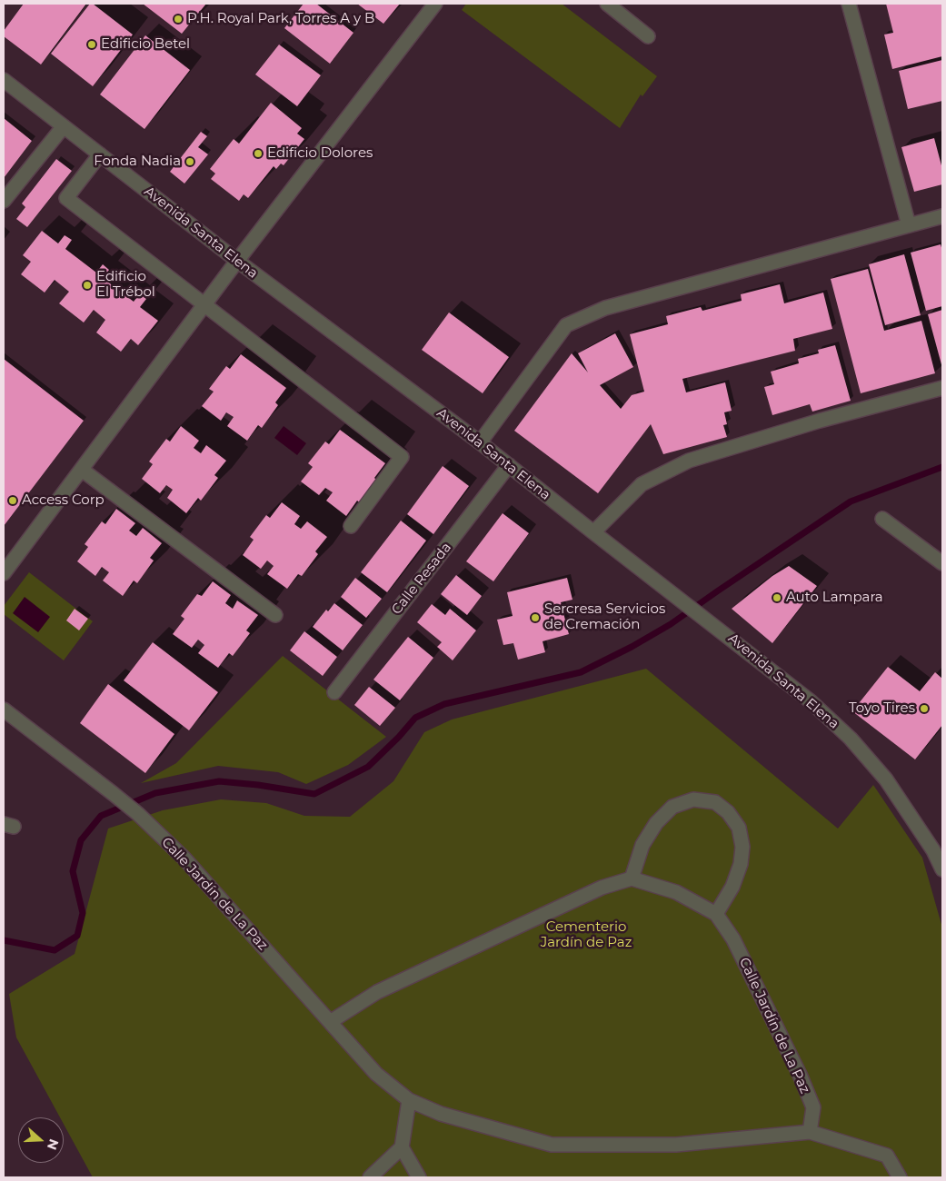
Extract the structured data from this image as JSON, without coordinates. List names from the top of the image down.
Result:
{
  "streets": {
    "street": ["Avenida Santa Elena", "Calle Resada", "Calle Jardín de La Paz"]
  },
  "crossings": [
    ["Avenida Santa Elena", "Calle Resada"]
  ],
  "parks": ["Cementerio Jardín de Paz"],
  "places": [
    "P.H. Royal Park, Torres A y B",
    "Edificio Betel",
    "Edificio Dolores",
    "Fonda Nadia",
    "Edificio El Trébol",
    "Access Corp",
    "Auto Lampara",
    "Sercresa Servicios de Cremación",
    "Toyo Tires"
  ],
  "north": "right"
}
